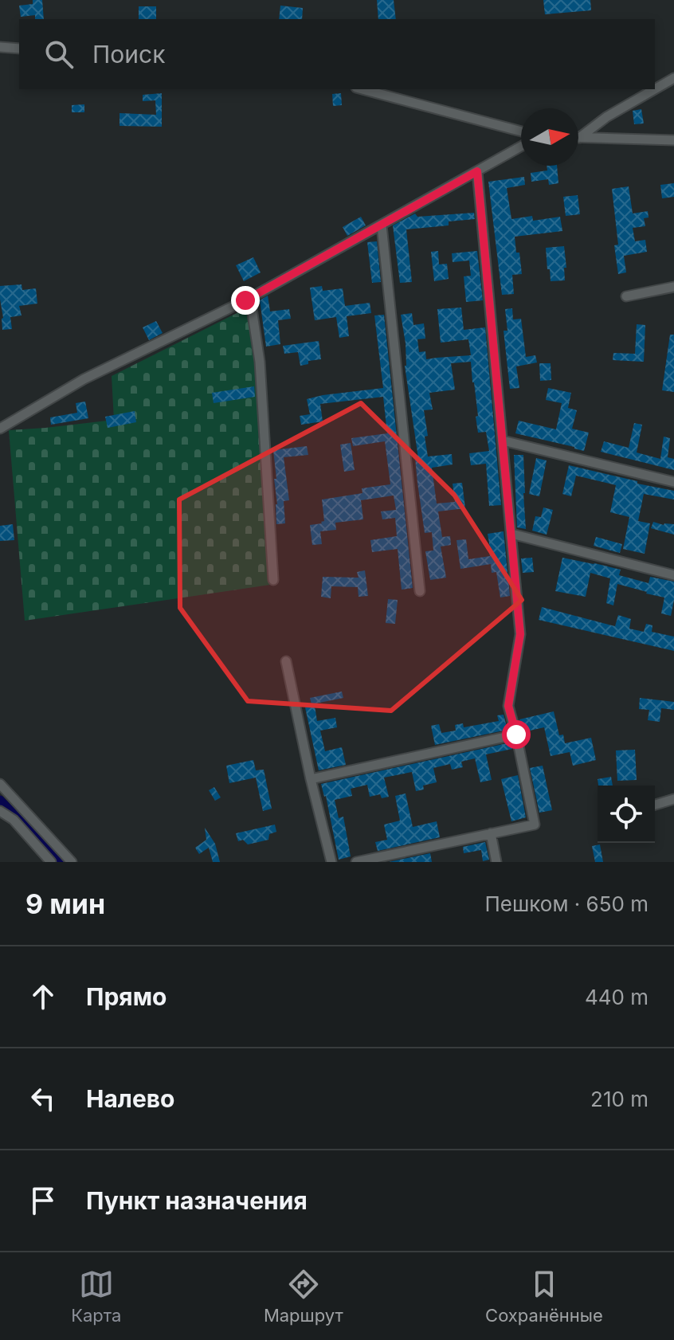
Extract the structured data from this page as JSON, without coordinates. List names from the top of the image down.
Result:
{
  "north": "right",
  "page": {
    "search": "Поиск",
    "heading": ["9 мин", "Пешком · 650 m"],
    "list": [
      ["Прямо", "440 m"],
      ["Налево", "210 m"],
      "Пункт назначения"
    ],
    "nav": ["Карта", "Маршрут", "Сохранённые"]
  }
}
